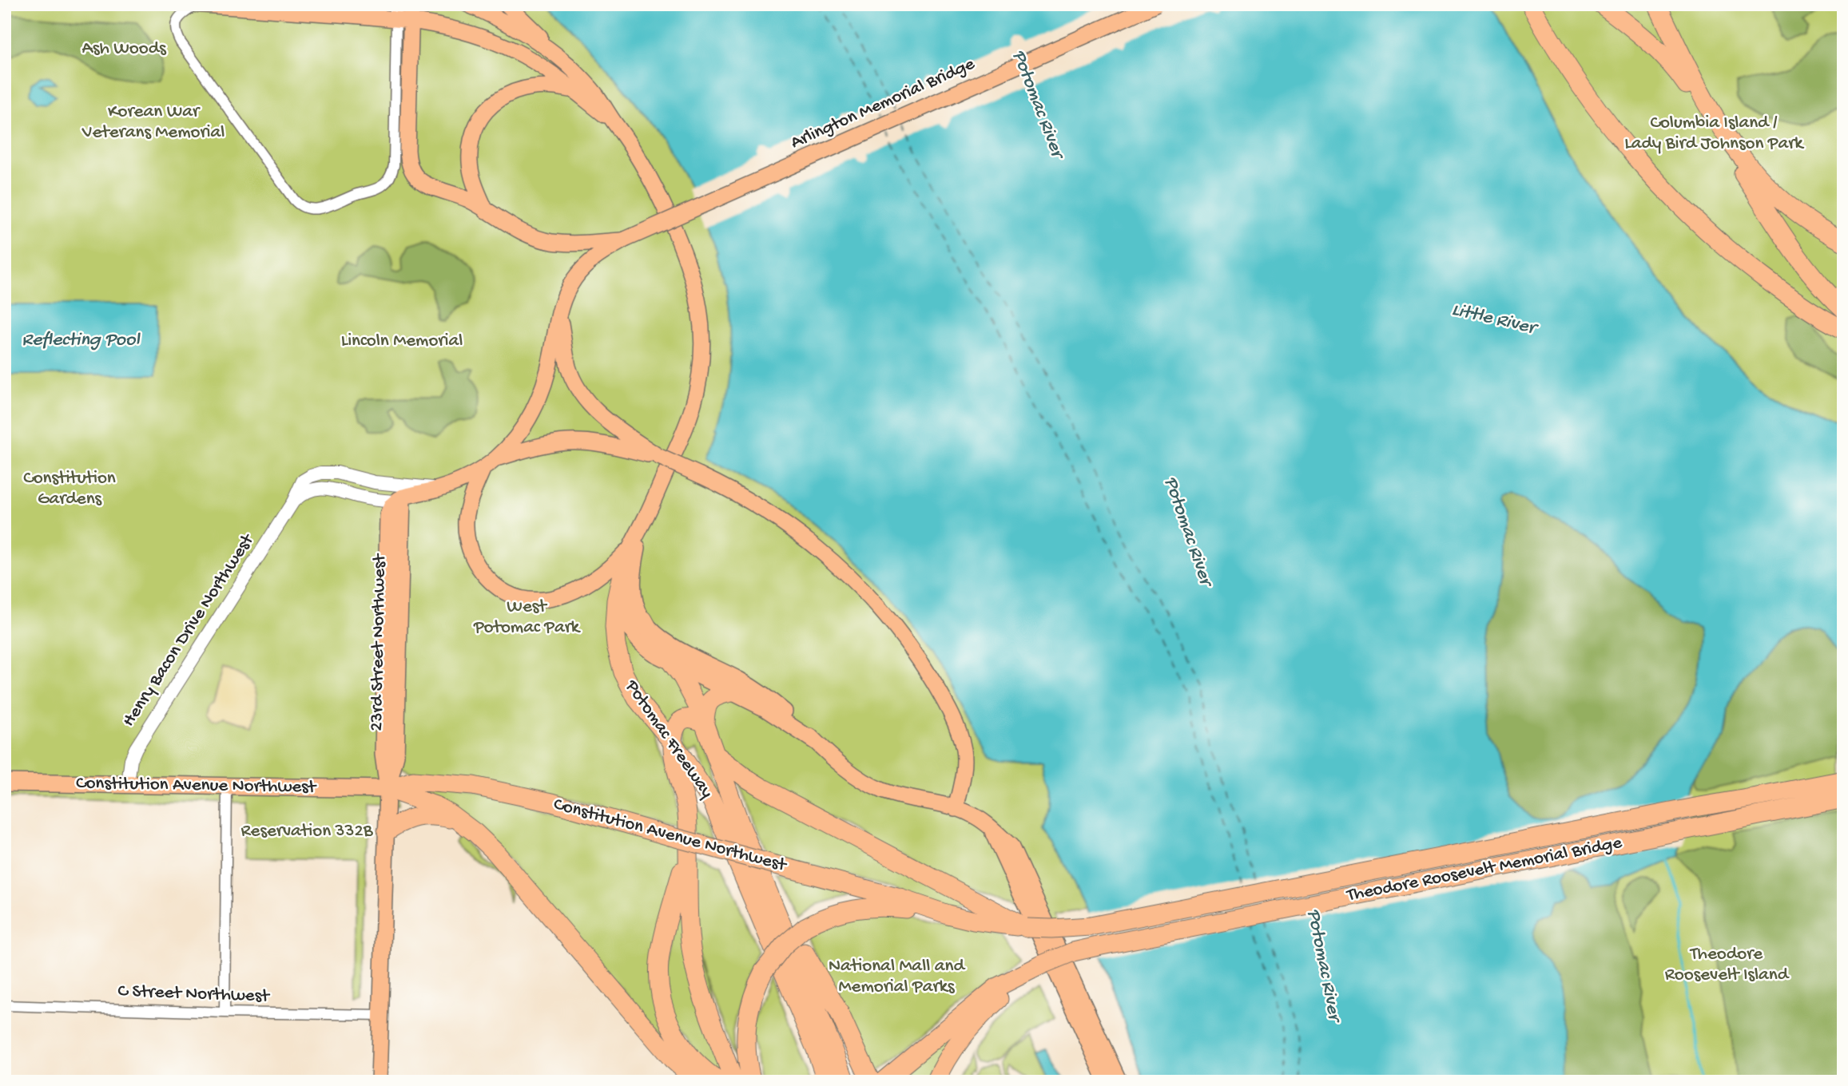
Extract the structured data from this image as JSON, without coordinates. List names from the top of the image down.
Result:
{
  "streets": {
    "highway": ["Potomac Freeway", "Constitution Avenue Northwest", "Theodore Roosevelt Memorial Bridge"],
    "main road": ["Arlington Memorial Bridge", "23rd Street Northwest"],
    "street": ["Henry Bacon Drive Northwest", "C Street Northwest"]
  },
  "crossings": [
    ["Henry Bacon Drive Northwest", "Constitution Avenue Northwest"],
    ["23rd Street Northwest", "Constitution Avenue Northwest"],
    ["23rd Street Northwest", "C Street Northwest"],
    ["Constitution Avenue Northwest", "Theodore Roosevelt Memorial Bridge"]
  ],
  "water": ["Potomac River", "Little River", "Reflecting Pool"],
  "parks": [
    "Ash Woods",
    "Korean War Veterans Memorial",
    "Columbia Island / Lady Bird Johnson Park",
    "Lincoln Memorial",
    "Constitution Gardens",
    "West Potomac Park",
    "Reservation 332B",
    "Theodore Roosevelt Island",
    "National Mall and Memorial Parks"
  ]
}
